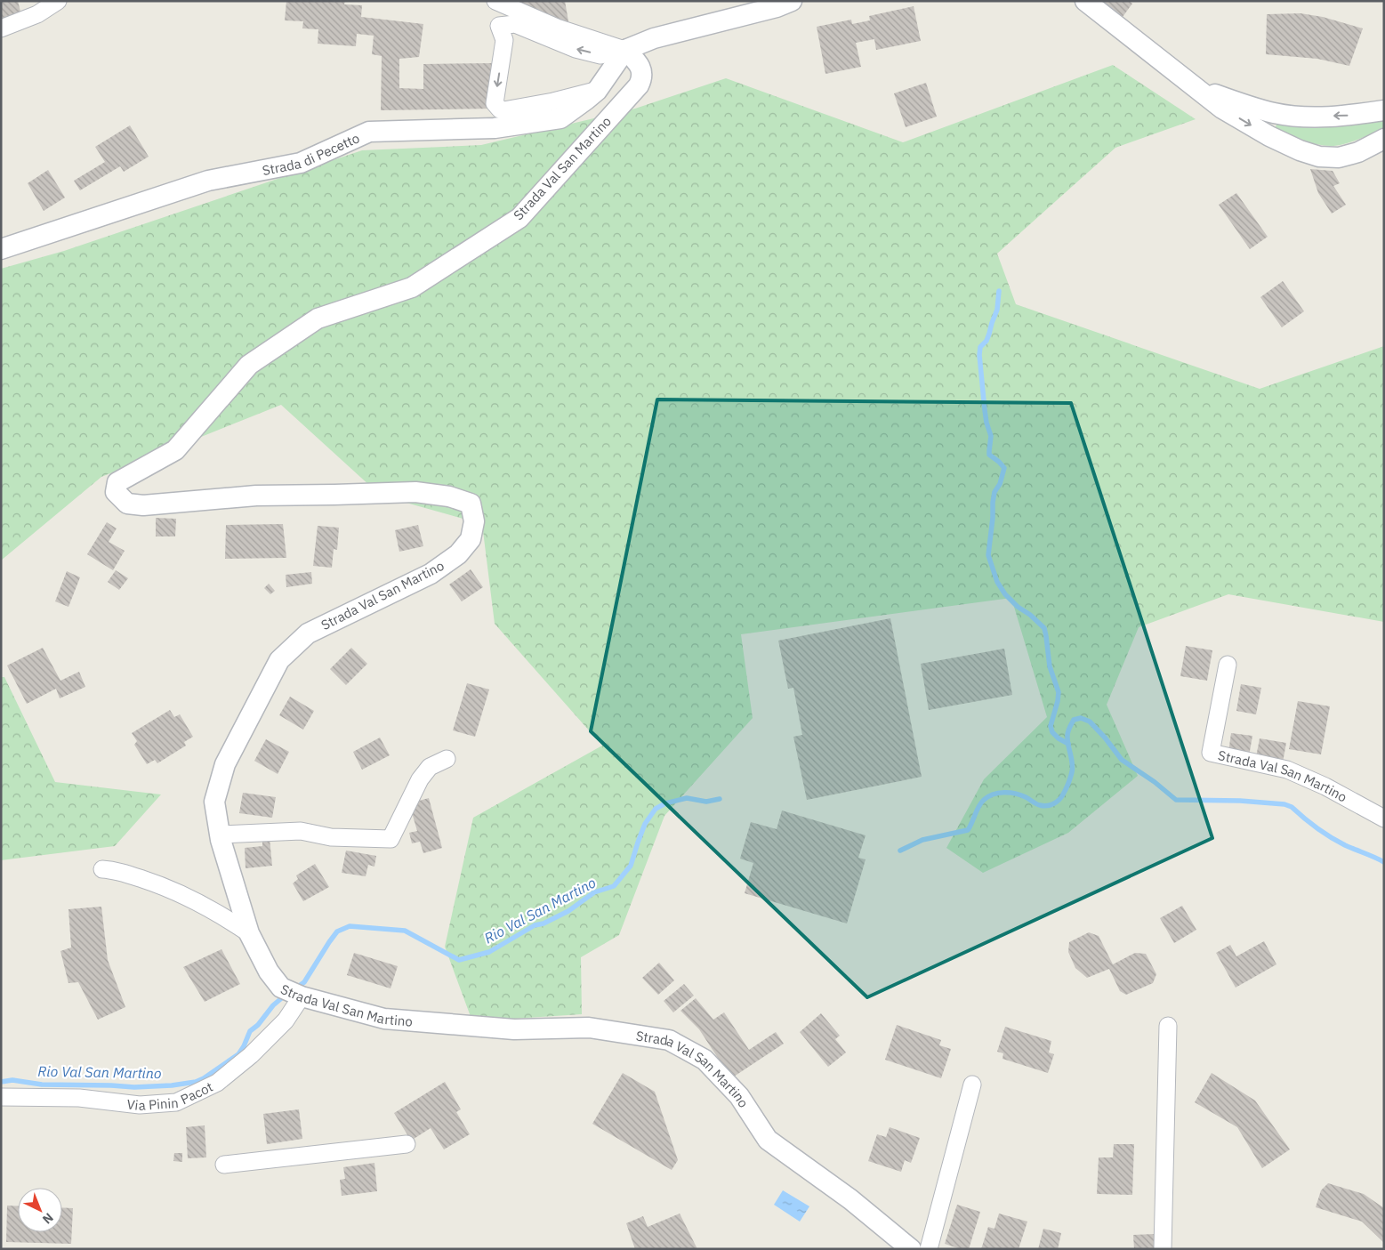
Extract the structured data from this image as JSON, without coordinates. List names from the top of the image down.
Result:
{
  "streets": {
    "street": ["Strada di Pecetto", "Strada Val San Martino", "Via Pinin Pacot"]
  },
  "crossings": [
    ["Strada di Pecetto", "Strada Val San Martino"],
    ["Strada Val San Martino", "Via Pinin Pacot"]
  ],
  "water": ["Rio Val San Martino"],
  "north": "bottom right"
}
